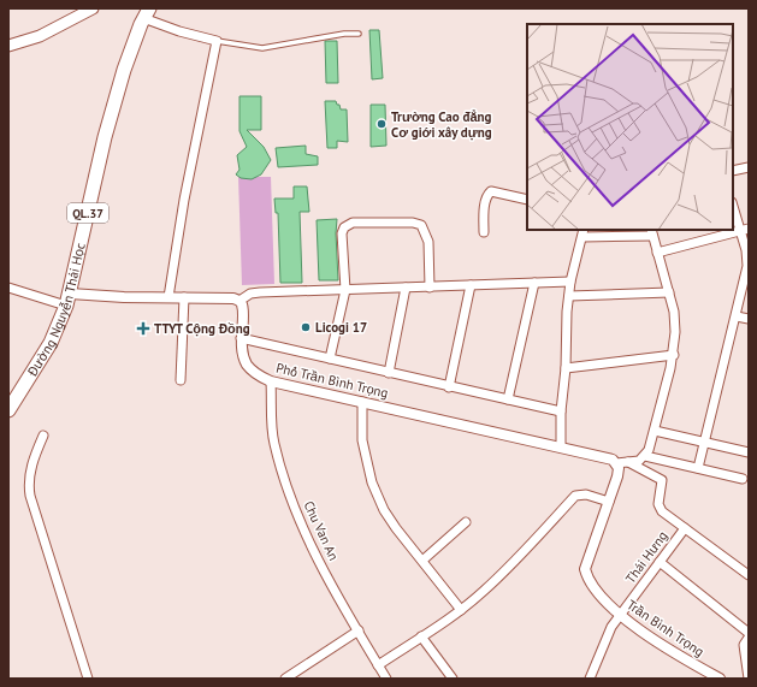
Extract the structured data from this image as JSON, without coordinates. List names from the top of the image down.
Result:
{
  "streets": {
    "highway": ["QL.37", "Đường Nguyễn Thái Học"],
    "street": [
      "Phố Trần Bình Trọng",
      "Chu Van An",
      "Thái Hưng",
      "Trần Bình Trọng"
    ]
  },
  "crossings": [
    ["Phố Trần Bình Trọng", "Chu Van An"],
    ["Phố Trần Bình Trọng", "Trần Bình Trọng"],
    ["Thái Hưng", "Trần Bình Trọng"]
  ],
  "places": {
    "other": ["Trường Cao đẳng Cơ giới xây dựng", "Licogi 17"],
    "health": ["TTYT Cộng Đồng"]
  }
}
